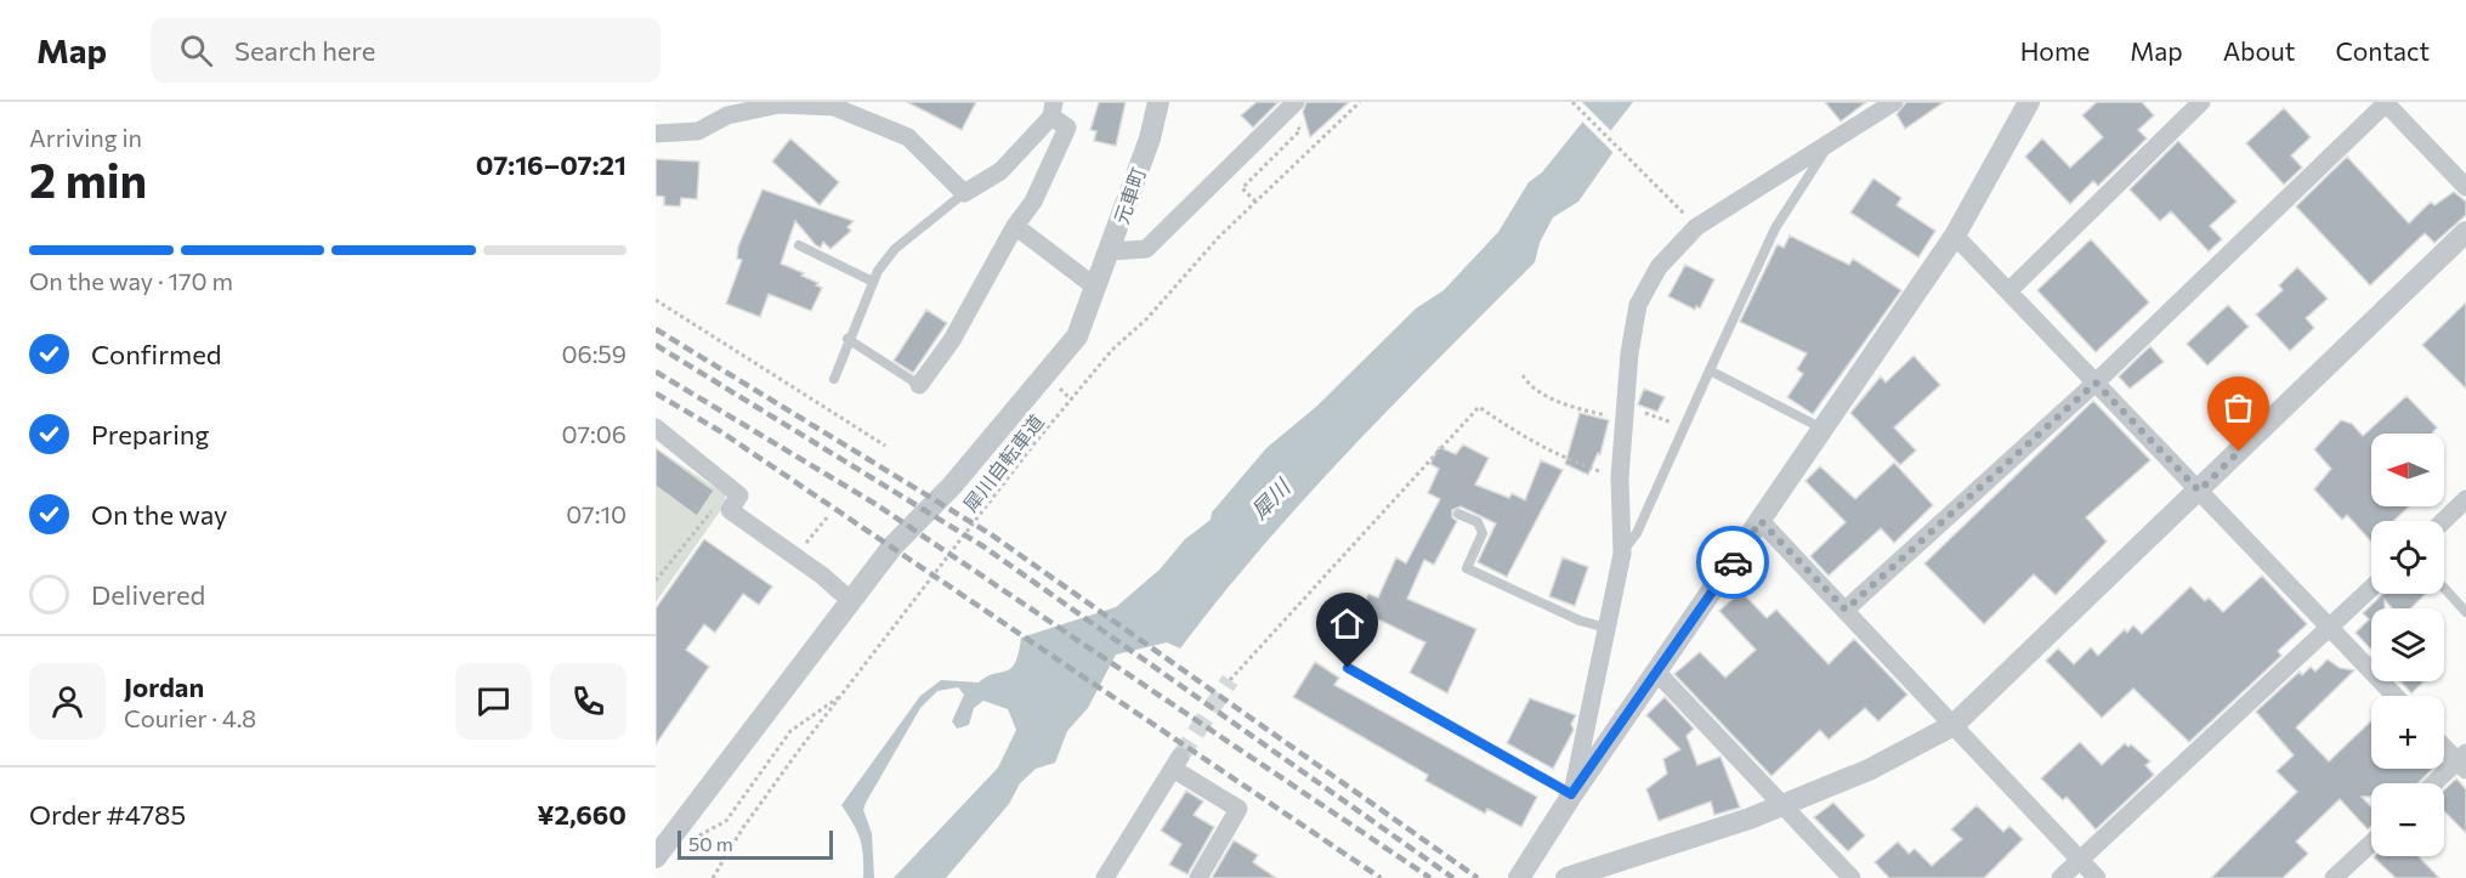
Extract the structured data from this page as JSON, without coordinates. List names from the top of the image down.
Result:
{
  "streets": {
    "street": ["元車町"],
    "path": ["犀川自転車道"]
  },
  "water": ["犀川"],
  "scale_bar": "50 m",
  "north": "left",
  "page": {
    "header": "Map",
    "search": "Search here",
    "nav": [
      "Home",
      "Map",
      "About",
      "Contact"
    ],
    "heading": ["2 min", "Arriving in", "07:16–07:21"],
    "panel": [
      "Jordan",
      "Courier · 4.8",
      "Order #4785",
      "¥2,660"
    ],
    "bar": "On the way · 170 m",
    "list": [
      ["Confirmed", "06:59"],
      ["Preparing", "07:06"],
      ["On the way", "07:10"],
      "Delivered"
    ],
    "map_buttons": ["+", "−"],
    "scale": "50 m"
  }
}
